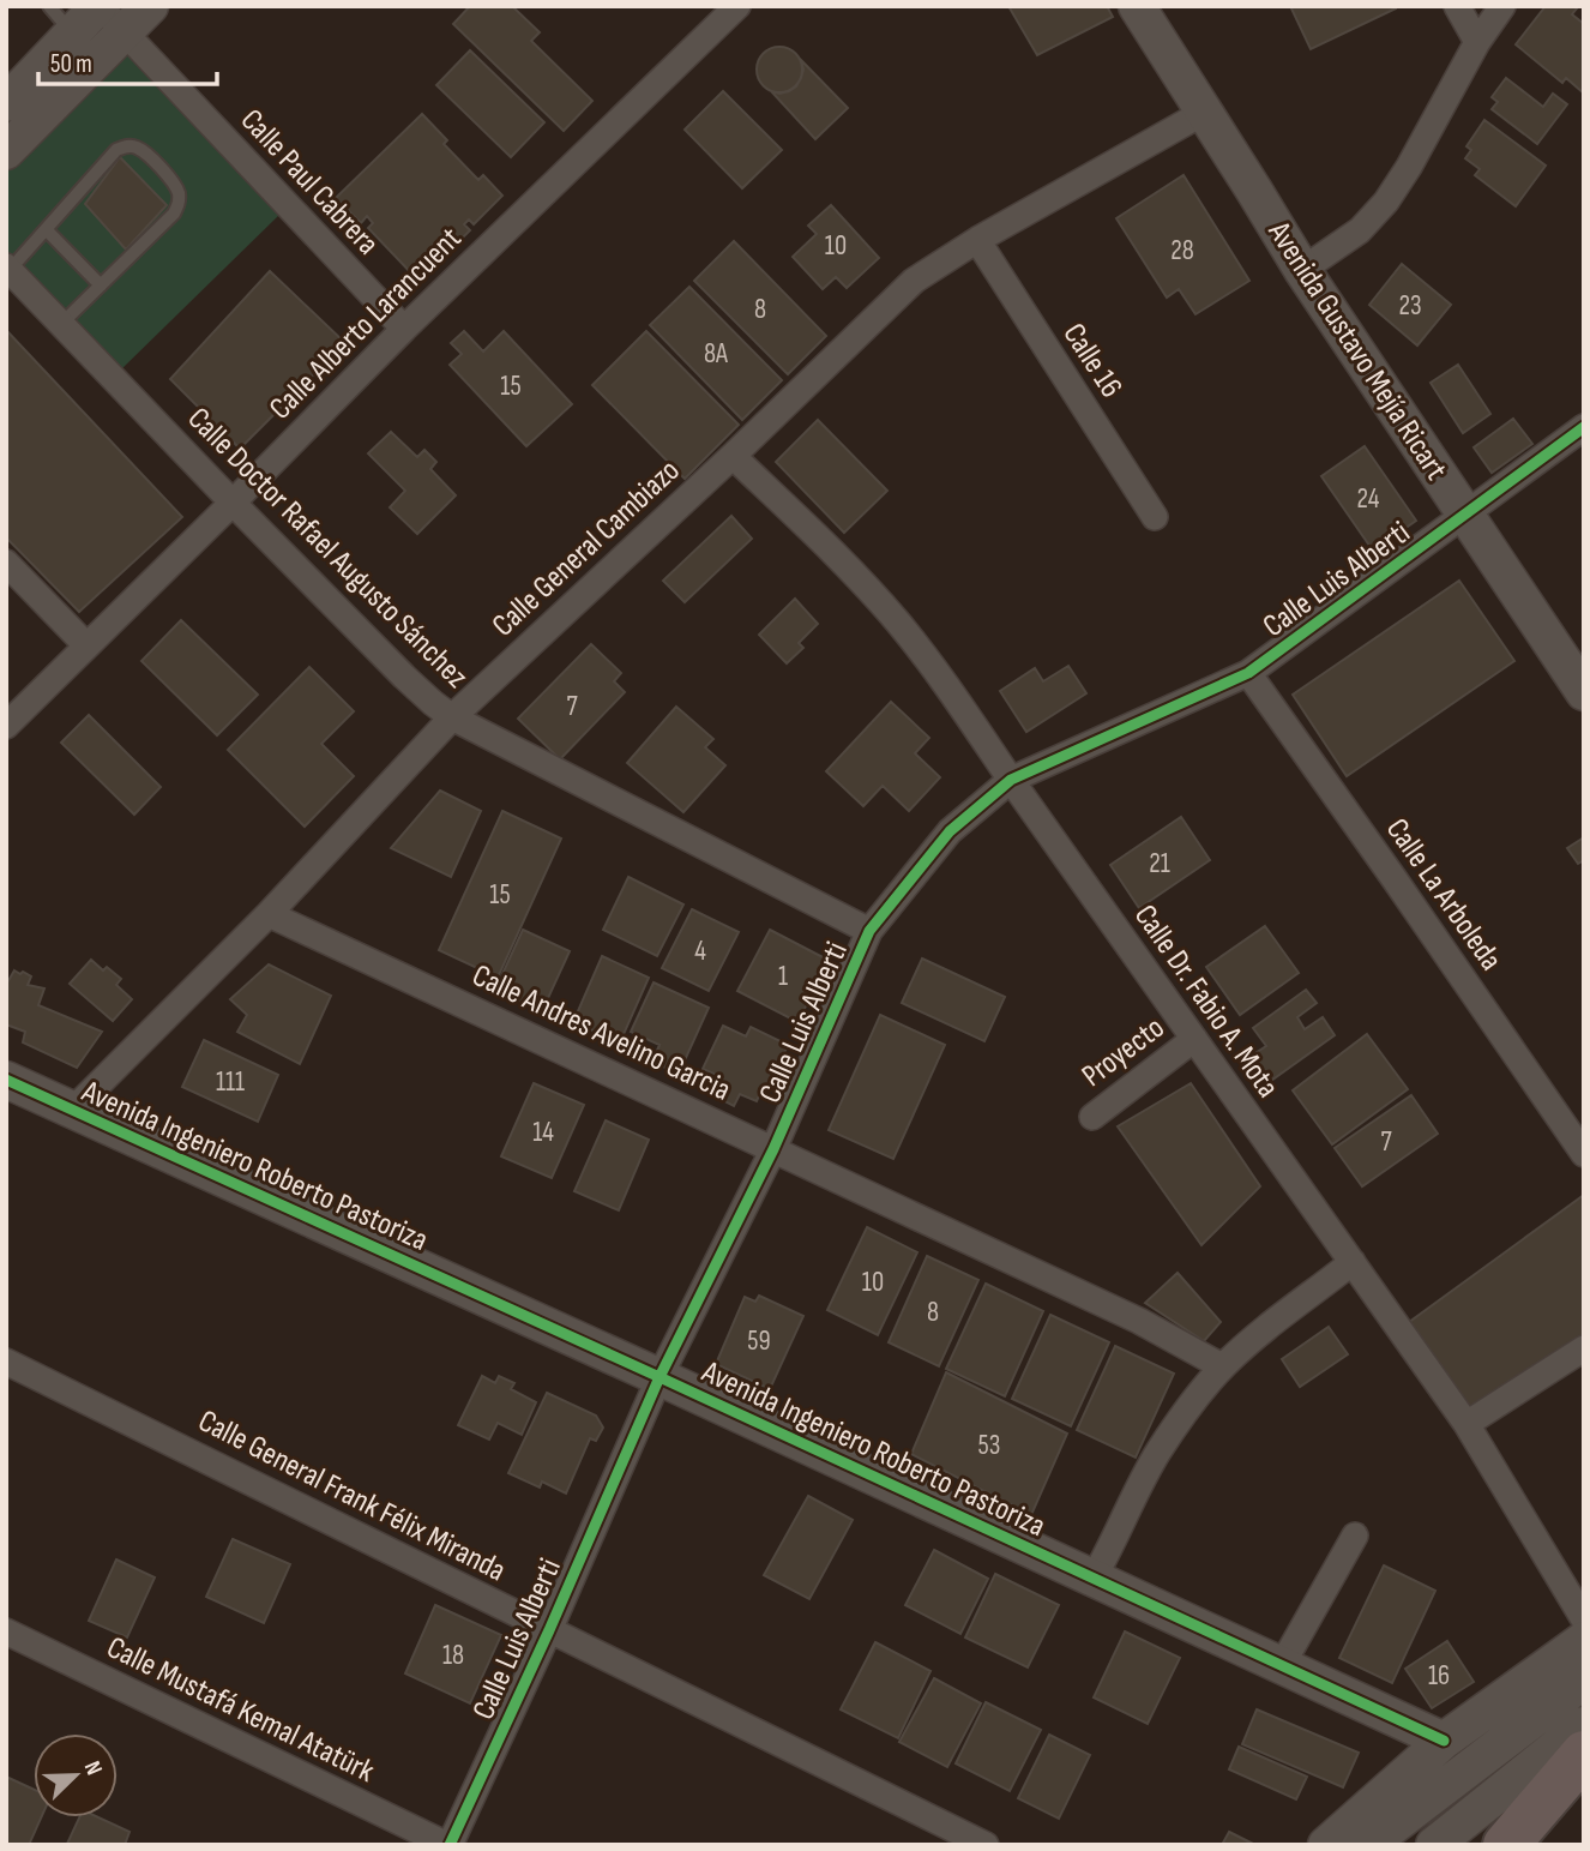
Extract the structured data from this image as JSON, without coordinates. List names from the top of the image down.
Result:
{
  "streets": {
    "street": [
      "Calle Paul Cabrera",
      "Calle Alberto Larancuent",
      "Avenida Gustavo Mejía Ricart",
      "Calle 16",
      "Calle Doctor Rafael Augusto Sánchez",
      "Calle General Cambiazo",
      "Calle Luis Alberti",
      "Calle La Arboleda",
      "Calle Dr. Fabio A. Mota",
      "Calle Andres Avelino Garcia",
      "Proyecto",
      "Avenida Ingeniero Roberto Pastoriza",
      "Calle General Frank Félix Miranda",
      "Calle Mustafá Kemal Atatürk"
    ]
  },
  "crossings": [
    ["Calle Paul Cabrera", "Calle Alberto Larancuent"],
    ["Calle Alberto Larancuent", "Calle Doctor Rafael Augusto Sánchez"],
    ["Avenida Gustavo Mejía Ricart", "Calle General Cambiazo"],
    ["Avenida Gustavo Mejía Ricart", "Calle Luis Alberti"],
    ["Calle 16", "Calle General Cambiazo"],
    ["Calle Doctor Rafael Augusto Sánchez", "Calle General Cambiazo"],
    ["Calle Doctor Rafael Augusto Sánchez", "Calle Luis Alberti"],
    ["Calle General Cambiazo", "Calle Dr. Fabio A. Mota"],
    ["Calle General Cambiazo", "Calle Andres Avelino Garcia"],
    ["Calle General Cambiazo", "Avenida Ingeniero Roberto Pastoriza"],
    ["Calle Luis Alberti", "Calle La Arboleda"],
    ["Calle Luis Alberti", "Calle Dr. Fabio A. Mota"],
    ["Calle Luis Alberti", "Calle Andres Avelino Garcia"],
    ["Calle Luis Alberti", "Avenida Ingeniero Roberto Pastoriza"],
    ["Calle Luis Alberti", "Calle General Frank Félix Miranda"],
    ["Calle Luis Alberti", "Calle Mustafá Kemal Atatürk"],
    ["Calle Dr. Fabio A. Mota", "Proyecto"]
  ],
  "house_numbers": [
    "10",
    "28",
    "23",
    "8",
    "8A",
    "15",
    "24",
    "7",
    "21",
    "15",
    "4",
    "1",
    "111",
    "14",
    "7",
    "10",
    "8",
    "59",
    "53",
    "18",
    "16"
  ],
  "scale_bar": "50 m",
  "north": "top right"
}
